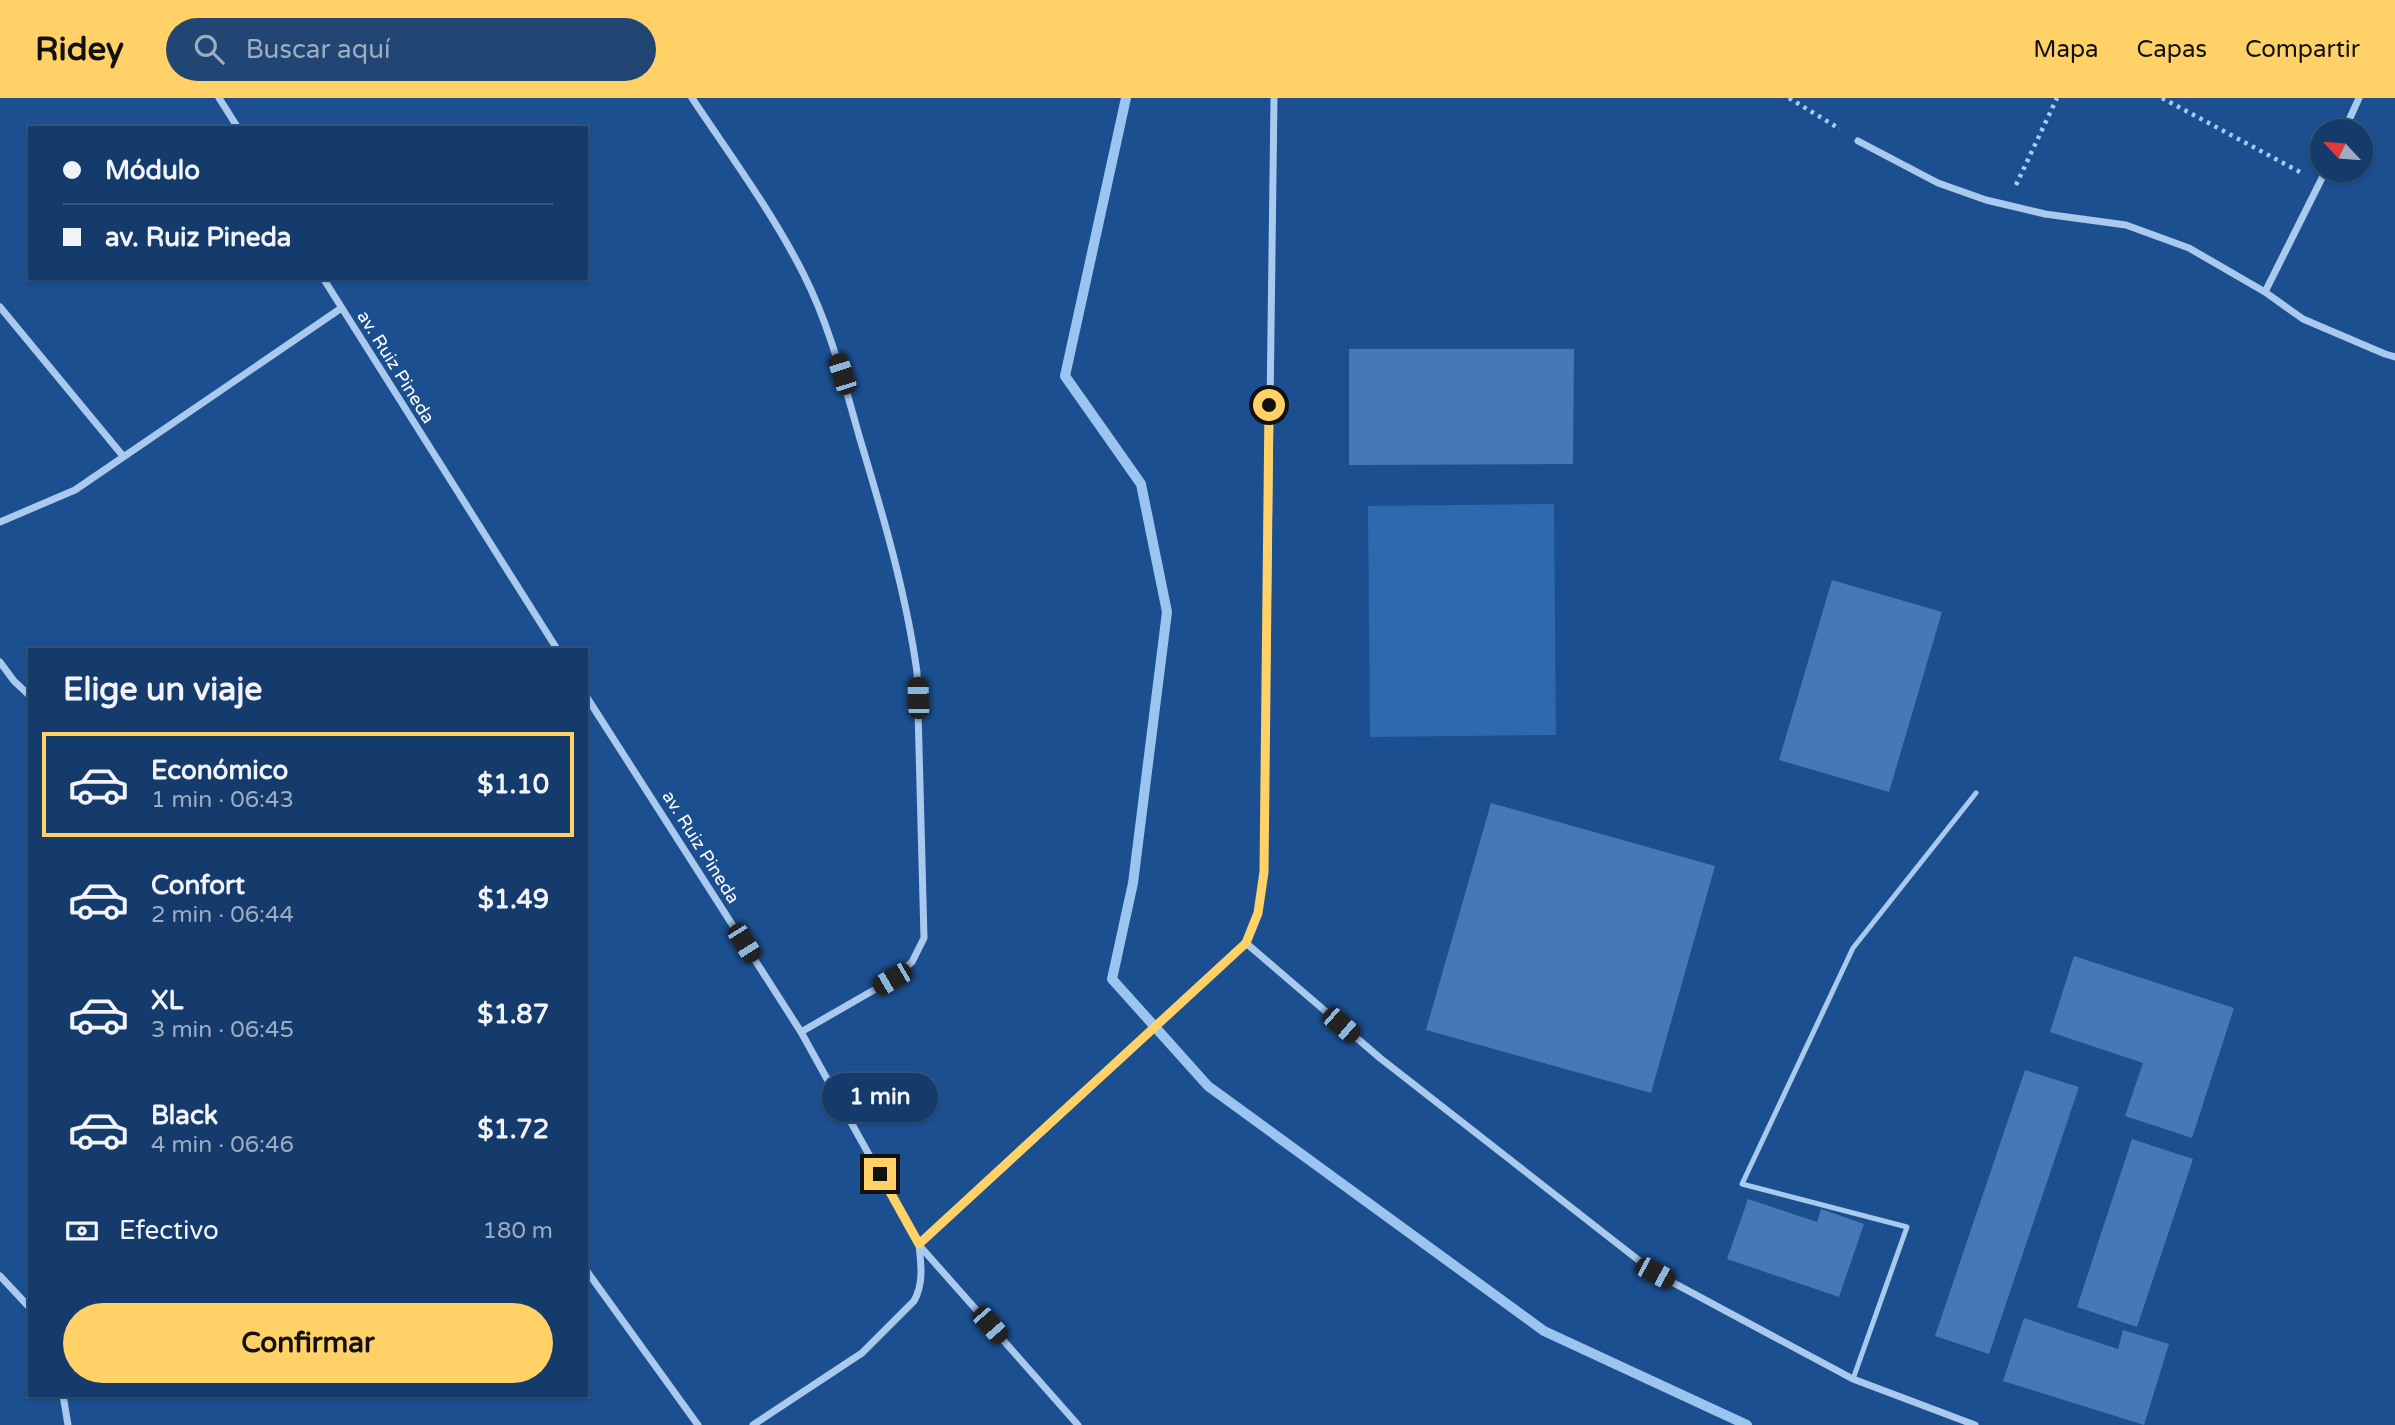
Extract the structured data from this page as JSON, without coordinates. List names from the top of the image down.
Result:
{
  "streets": {
    "street": ["av. Ruiz Pineda"]
  },
  "north": "top left",
  "page": {
    "header": "Ridey",
    "search": "Buscar aquí",
    "nav": ["Mapa", "Capas", "Compartir"],
    "banner": ["Módulo", "av. Ruiz Pineda"],
    "heading": "Elige un viaje",
    "list": [
      {
        "name": "Económico",
        "note": "1 min · 06:43",
        "value": "$1.10"
      },
      {
        "name": "Confort",
        "note": "2 min · 06:44",
        "value": "$1.49"
      },
      {
        "name": "XL",
        "note": "3 min · 06:45",
        "value": "$1.87"
      },
      {
        "name": "Black",
        "note": "4 min · 06:46",
        "value": "$1.72"
      }
    ],
    "bubble": "1 min",
    "pay": ["Efectivo", "180 m"],
    "buttons": "Confirmar"
  }
}
